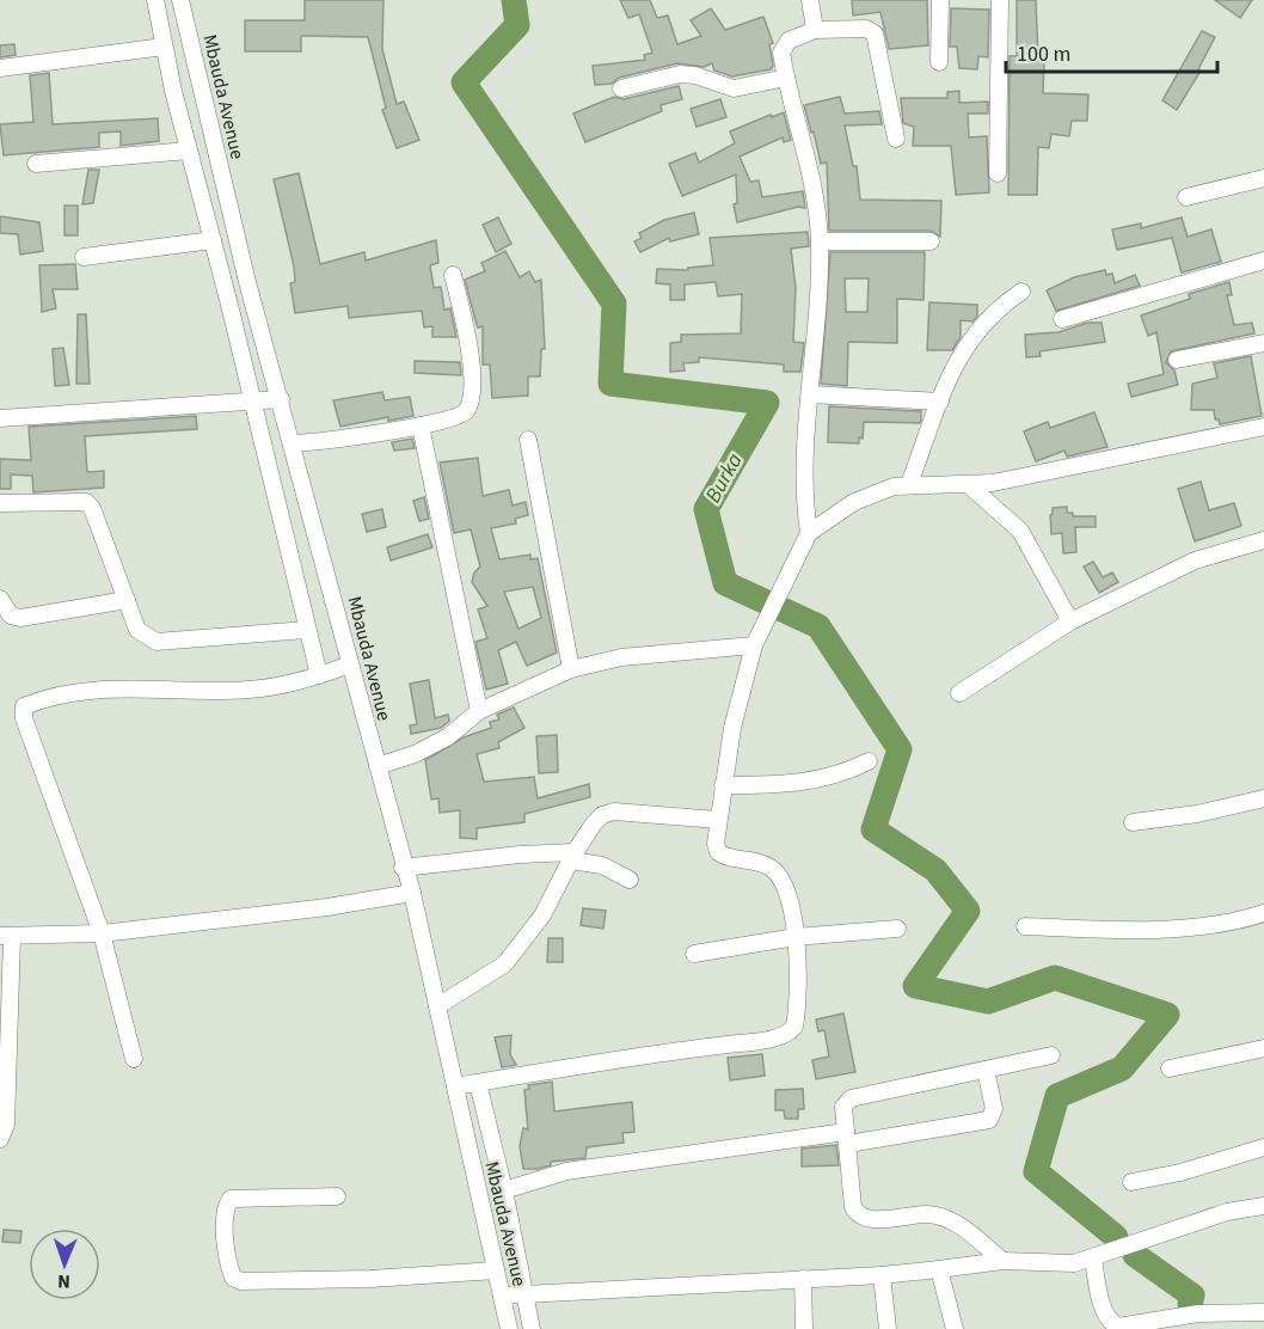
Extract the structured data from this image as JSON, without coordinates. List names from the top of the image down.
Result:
{
  "streets": {
    "street": ["Mbauda Avenue"]
  },
  "water": ["Burka"],
  "scale_bar": "100 m",
  "north": "bottom"
}
